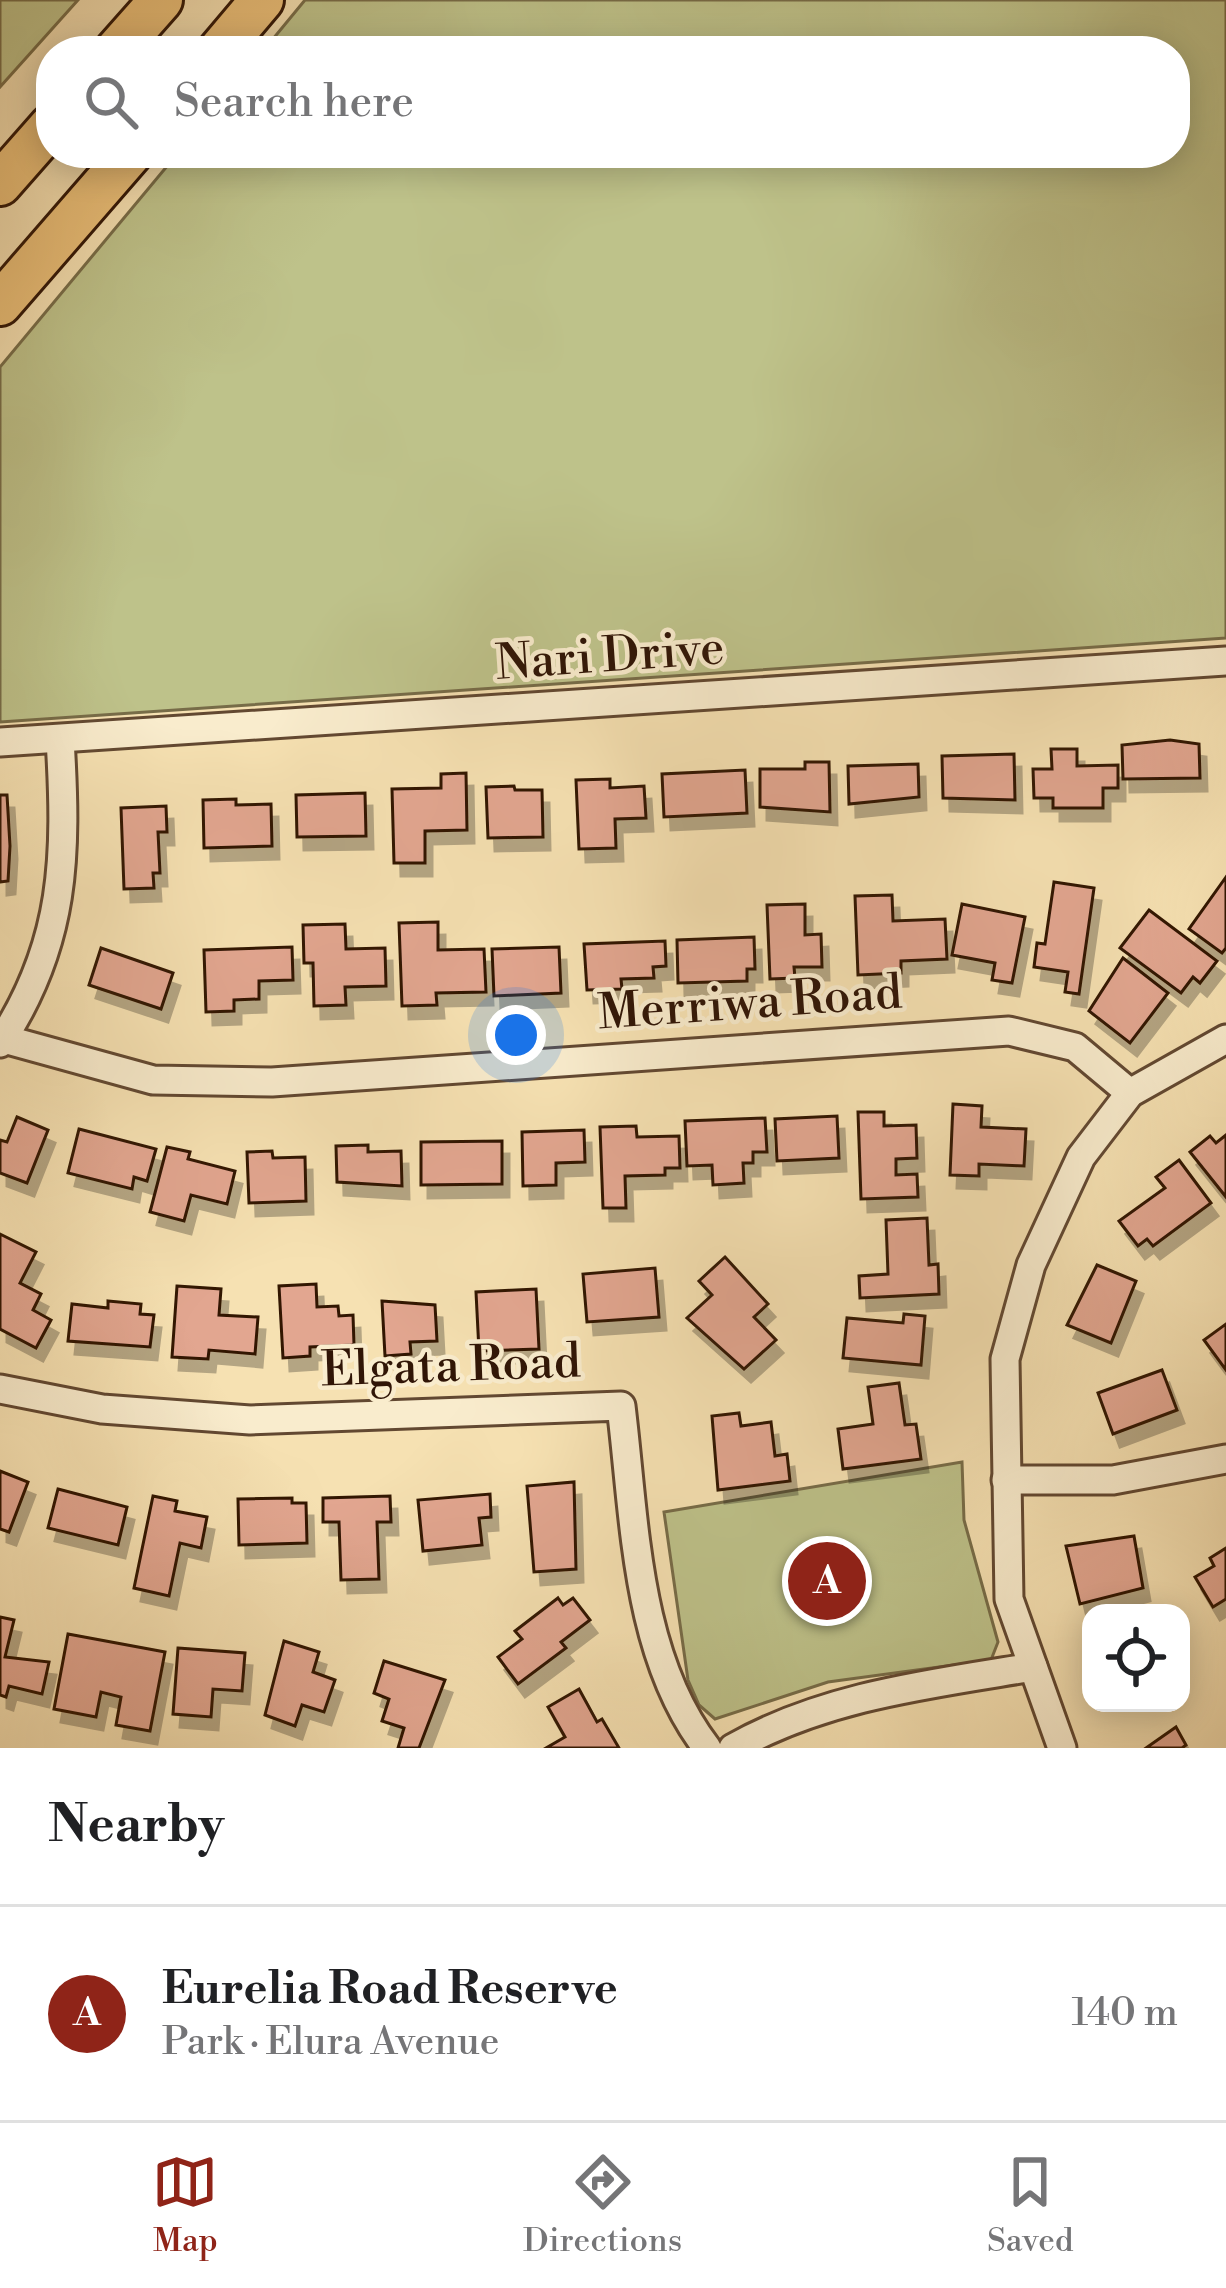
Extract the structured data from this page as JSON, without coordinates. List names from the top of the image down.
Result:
{
  "streets": {
    "street": ["Nari Drive", "Merriwa Road", "Elgata Road"]
  },
  "page": {
    "search": "Search here",
    "pins": "A",
    "heading": "Nearby",
    "list": [
      {
        "mark": "A",
        "name": "Eurelia Road Reserve",
        "note": "Park · Elura Avenue",
        "value": "140 m"
      }
    ],
    "nav": ["Map", "Directions", "Saved"]
  }
}
